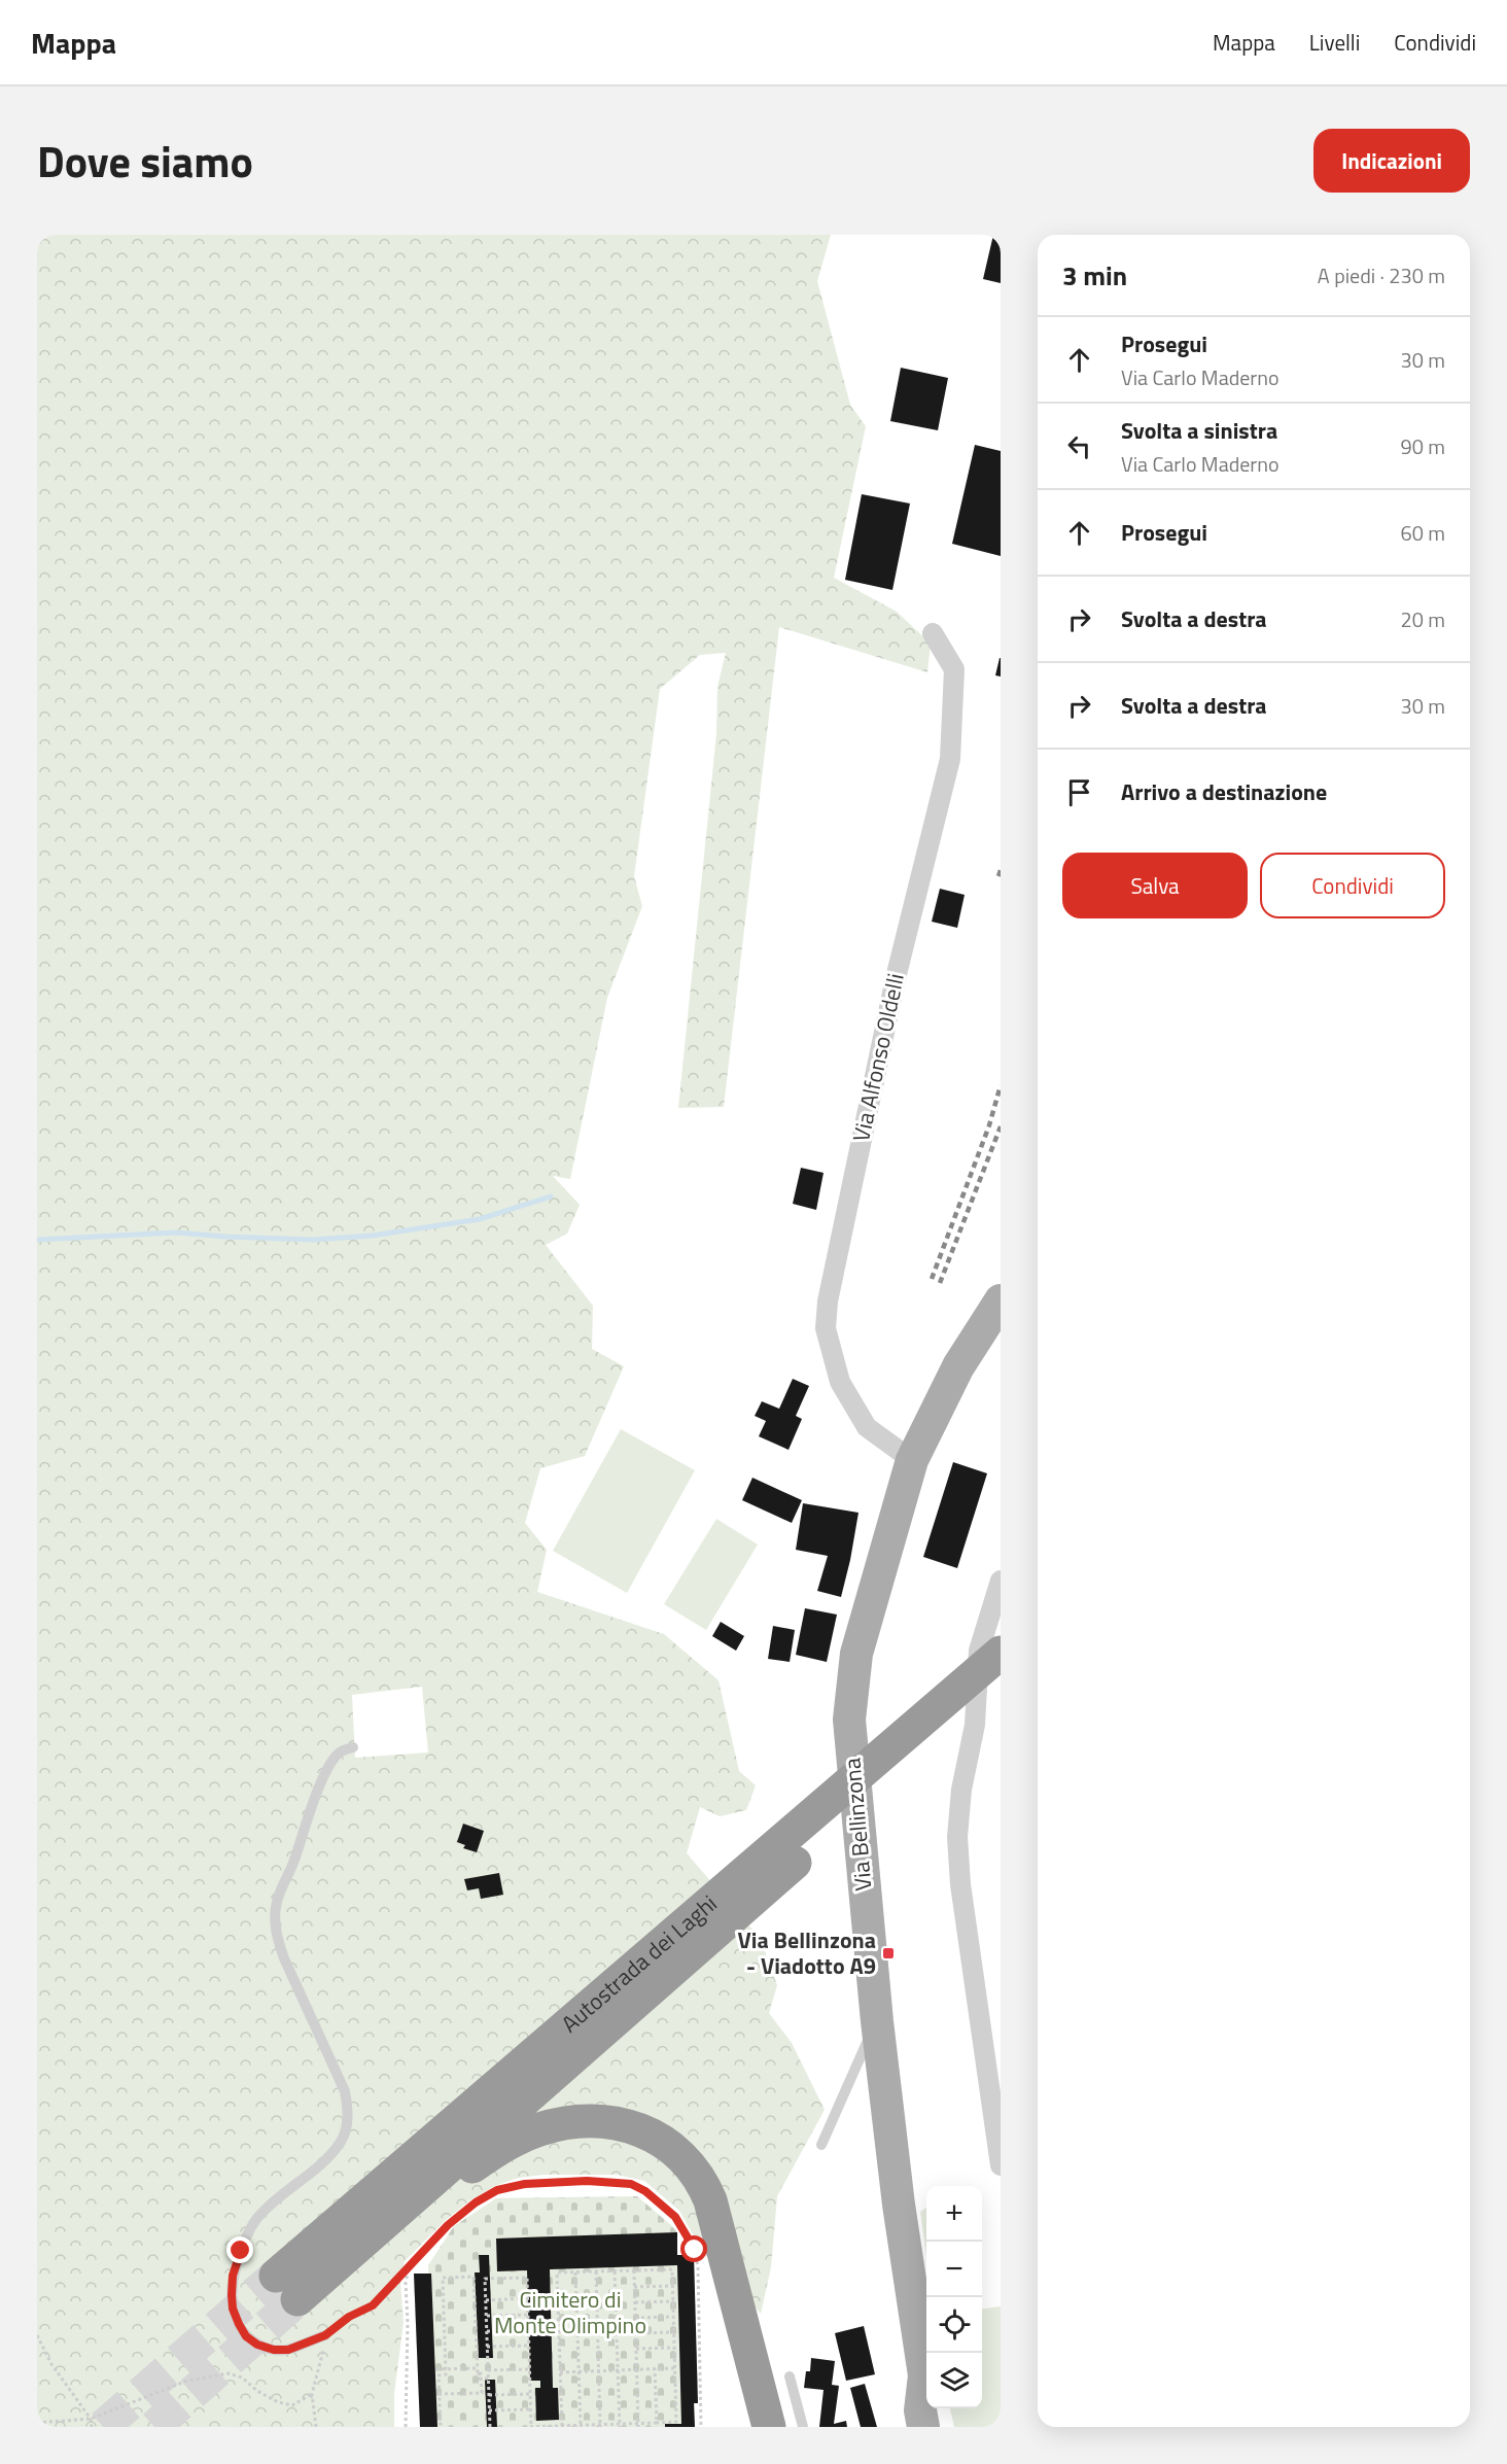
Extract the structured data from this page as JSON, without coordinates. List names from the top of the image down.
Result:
{
  "streets": {
    "highway": ["Autostrada dei Laghi"],
    "main road": ["Via Bellinzona"],
    "street": ["Via Alfonso Oldelli"]
  },
  "crossings": [
    ["Via Alfonso Oldelli", "Via Bellinzona"]
  ],
  "parks": ["Cimitero di Monte Olimpino"],
  "places": {
    "transit": ["Via Bellinzona - Viadotto A9"]
  },
  "page": {
    "header": "Mappa",
    "nav": ["Mappa", "Livelli", "Condividi"],
    "title": "Dove siamo",
    "buttons": [
      "Indicazioni",
      ["Salva", "Condividi"]
    ],
    "heading": ["3 min", "A piedi · 230 m"],
    "list": [
      ["Prosegui", "Via Carlo Maderno", "30 m"],
      ["Svolta a sinistra", "Via Carlo Maderno", "90 m"],
      ["Prosegui", "60 m"],
      ["Svolta a destra", "20 m"],
      ["Svolta a destra", "30 m"],
      "Arrivo a destinazione"
    ],
    "map_buttons": ["+", "−"]
  }
}
